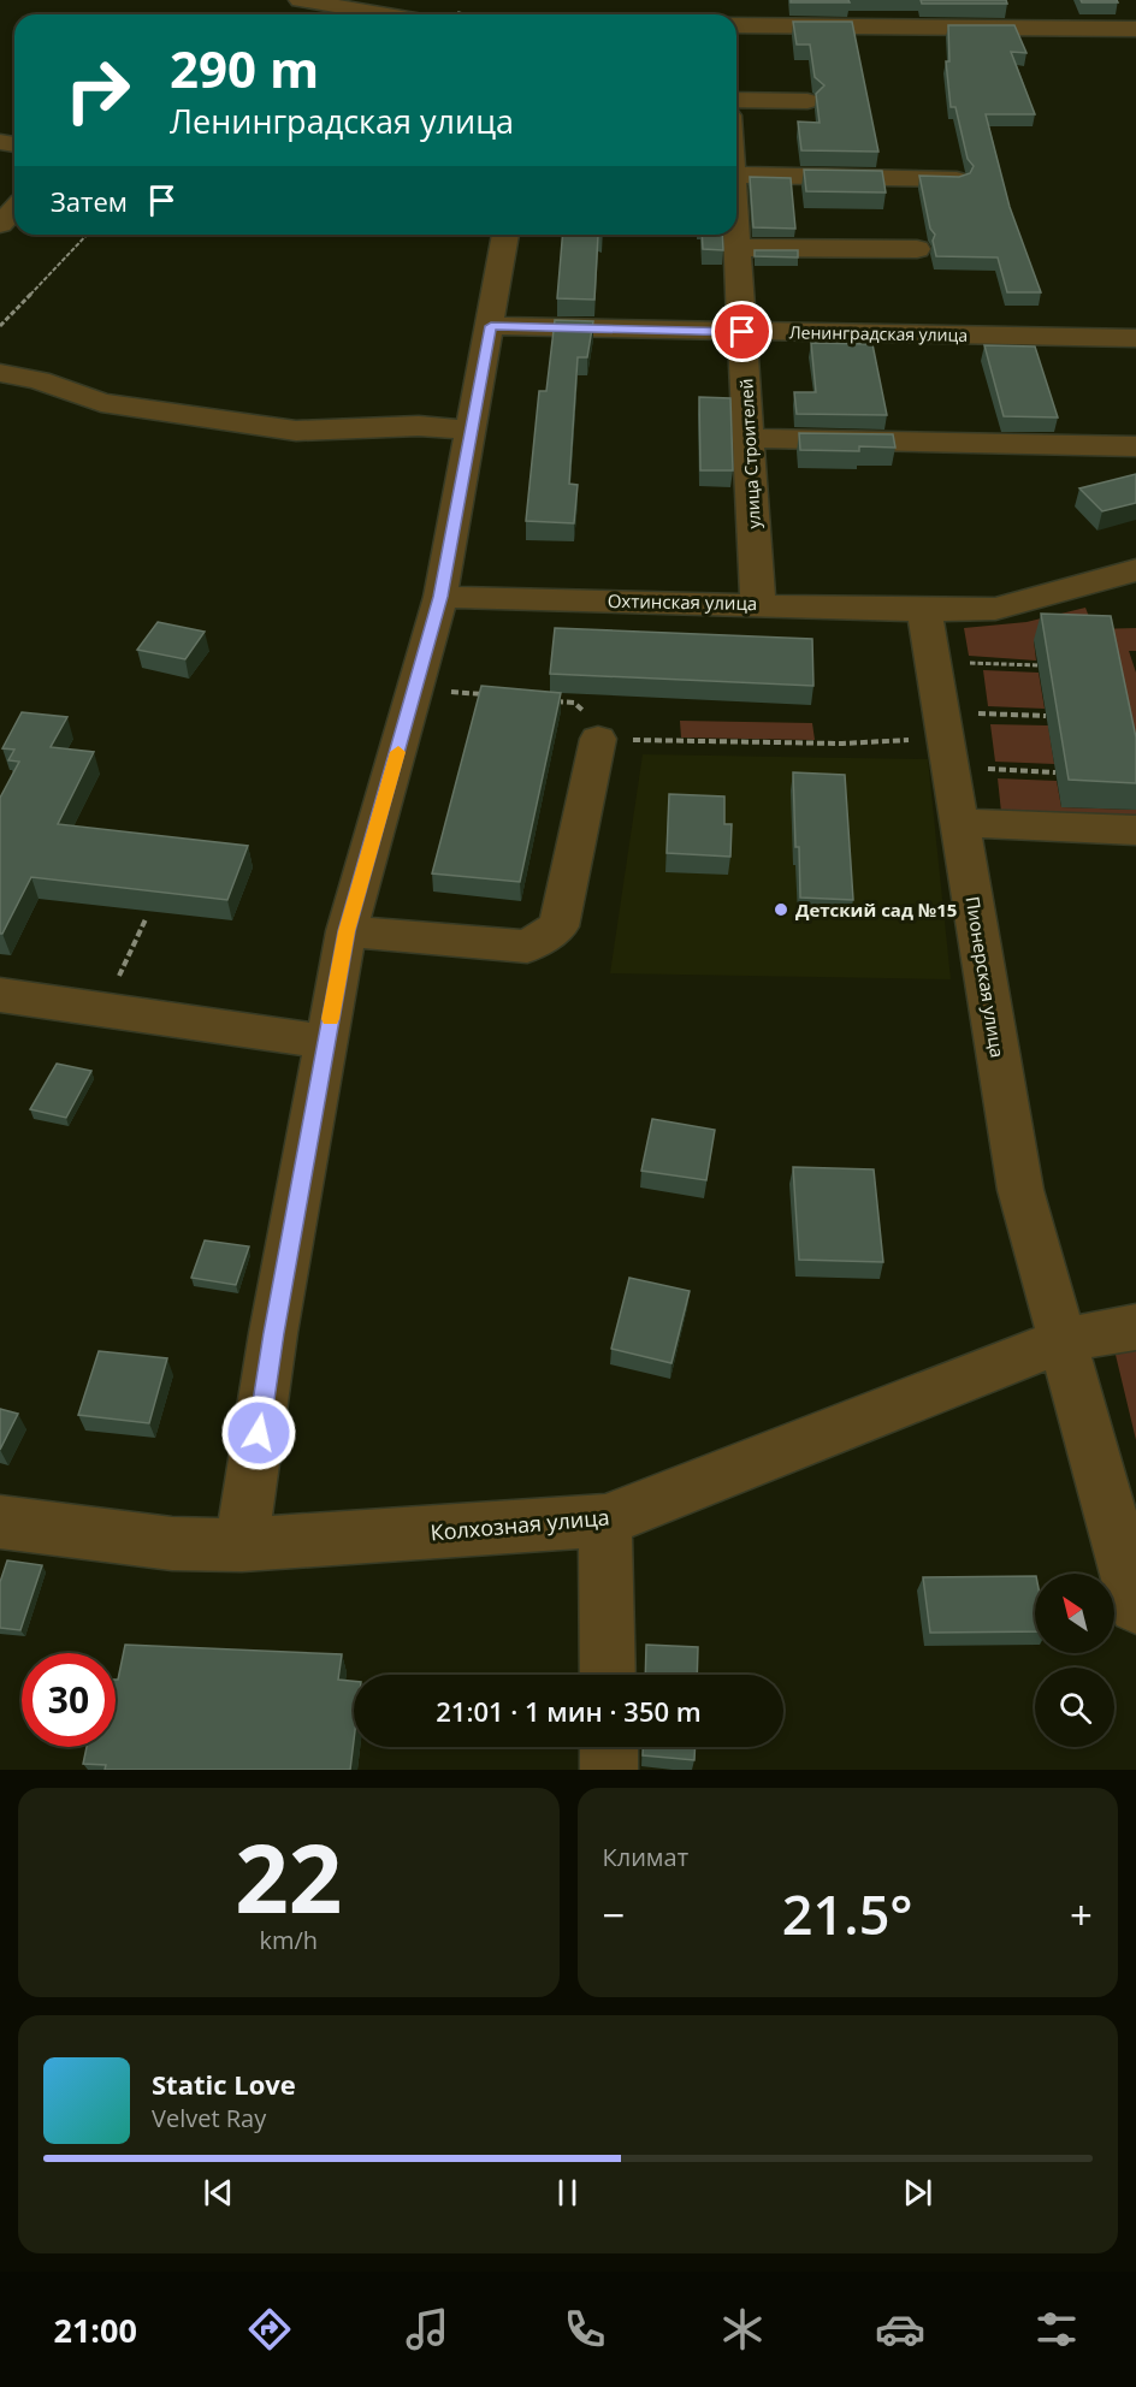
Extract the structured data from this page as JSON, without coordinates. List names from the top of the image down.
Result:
{
  "streets": {
    "street": [
      "Ленинградская улица",
      "улица Строителей",
      "Охтинская улица",
      "Пионерская улица",
      "Колхозная улица"
    ]
  },
  "crossings": [
    ["Ленинградская улица", "улица Строителей"],
    ["улица Строителей", "Охтинская улица"],
    ["Охтинская улица", "Пионерская улица"],
    ["Пионерская улица", "Колхозная улица"]
  ],
  "places": ["Детский сад №15"],
  "north": "top left",
  "page": {
    "turn": ["290 m", "Ленинградская улица"],
    "then": "Затем",
    "limit": "30",
    "trip": "21:01 · 1 мин · 350 m",
    "tile": [
      ["22", "km/h"],
      "Климат"
    ],
    "heat": ["−", "21.5°", "+"],
    "song": ["Static Love", "Velvet Ray"],
    "tabs": "21:00"
  }
}
